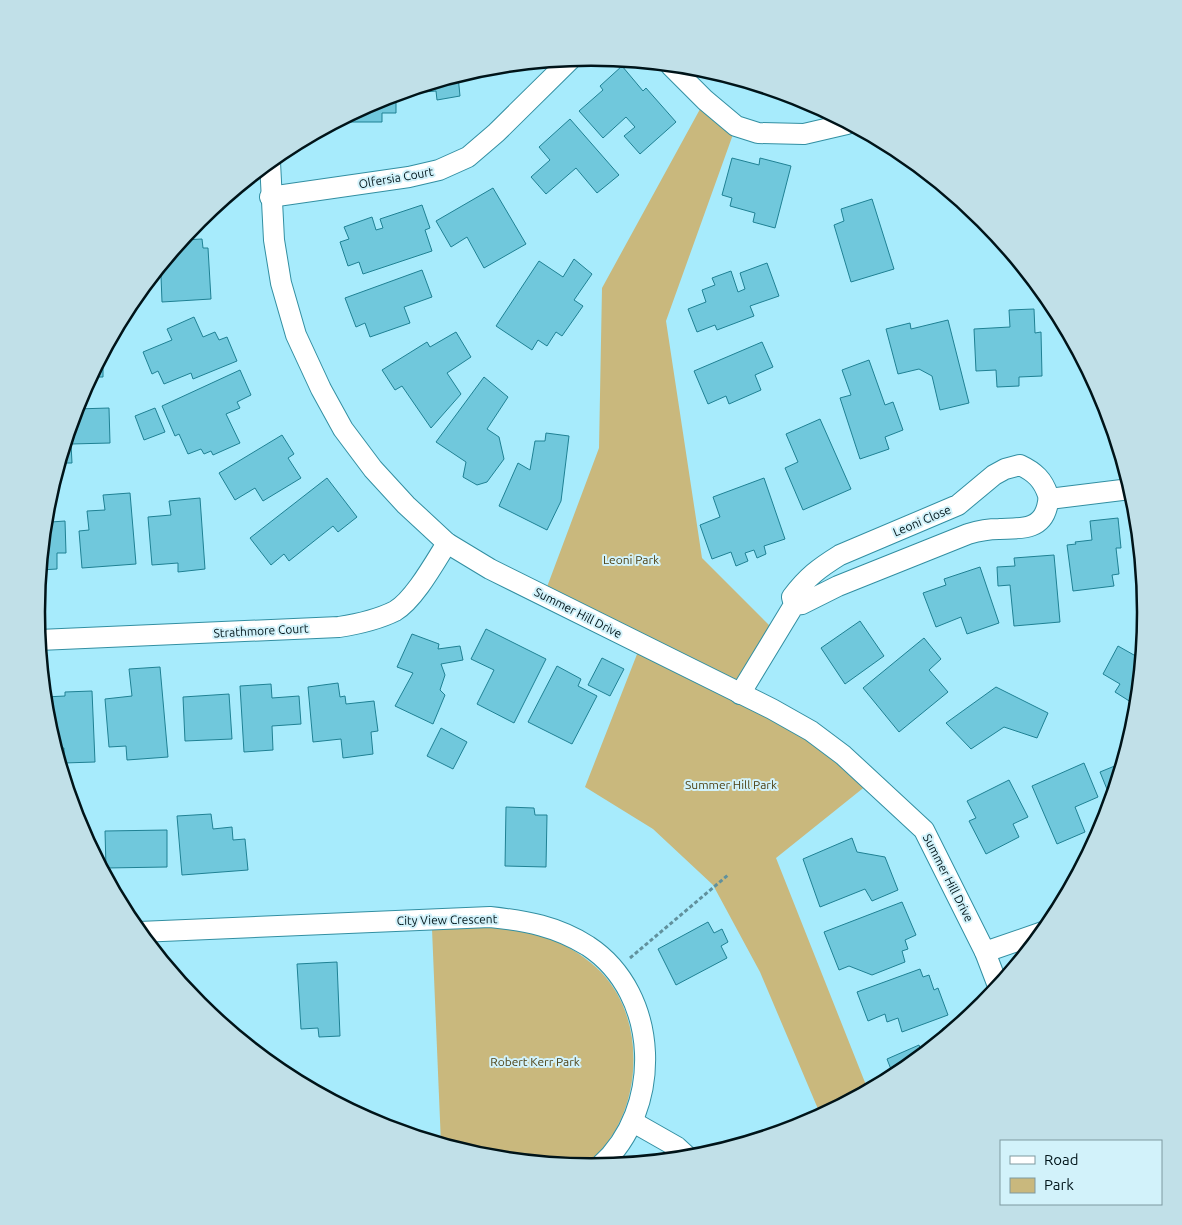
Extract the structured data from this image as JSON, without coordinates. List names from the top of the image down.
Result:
{
  "streets": {
    "street": [
      "Olfersia Court",
      "Leoni Close",
      "Summer Hill Drive",
      "Strathmore Court",
      "City View Crescent"
    ]
  },
  "crossings": [
    ["Olfersia Court", "Summer Hill Drive"],
    ["Leoni Close", "Summer Hill Drive"],
    ["Summer Hill Drive", "Strathmore Court"]
  ],
  "parks": ["Leoni Park", "Summer Hill Park", "Robert Kerr Park"],
  "legend": ["Road", "Park"]
}
